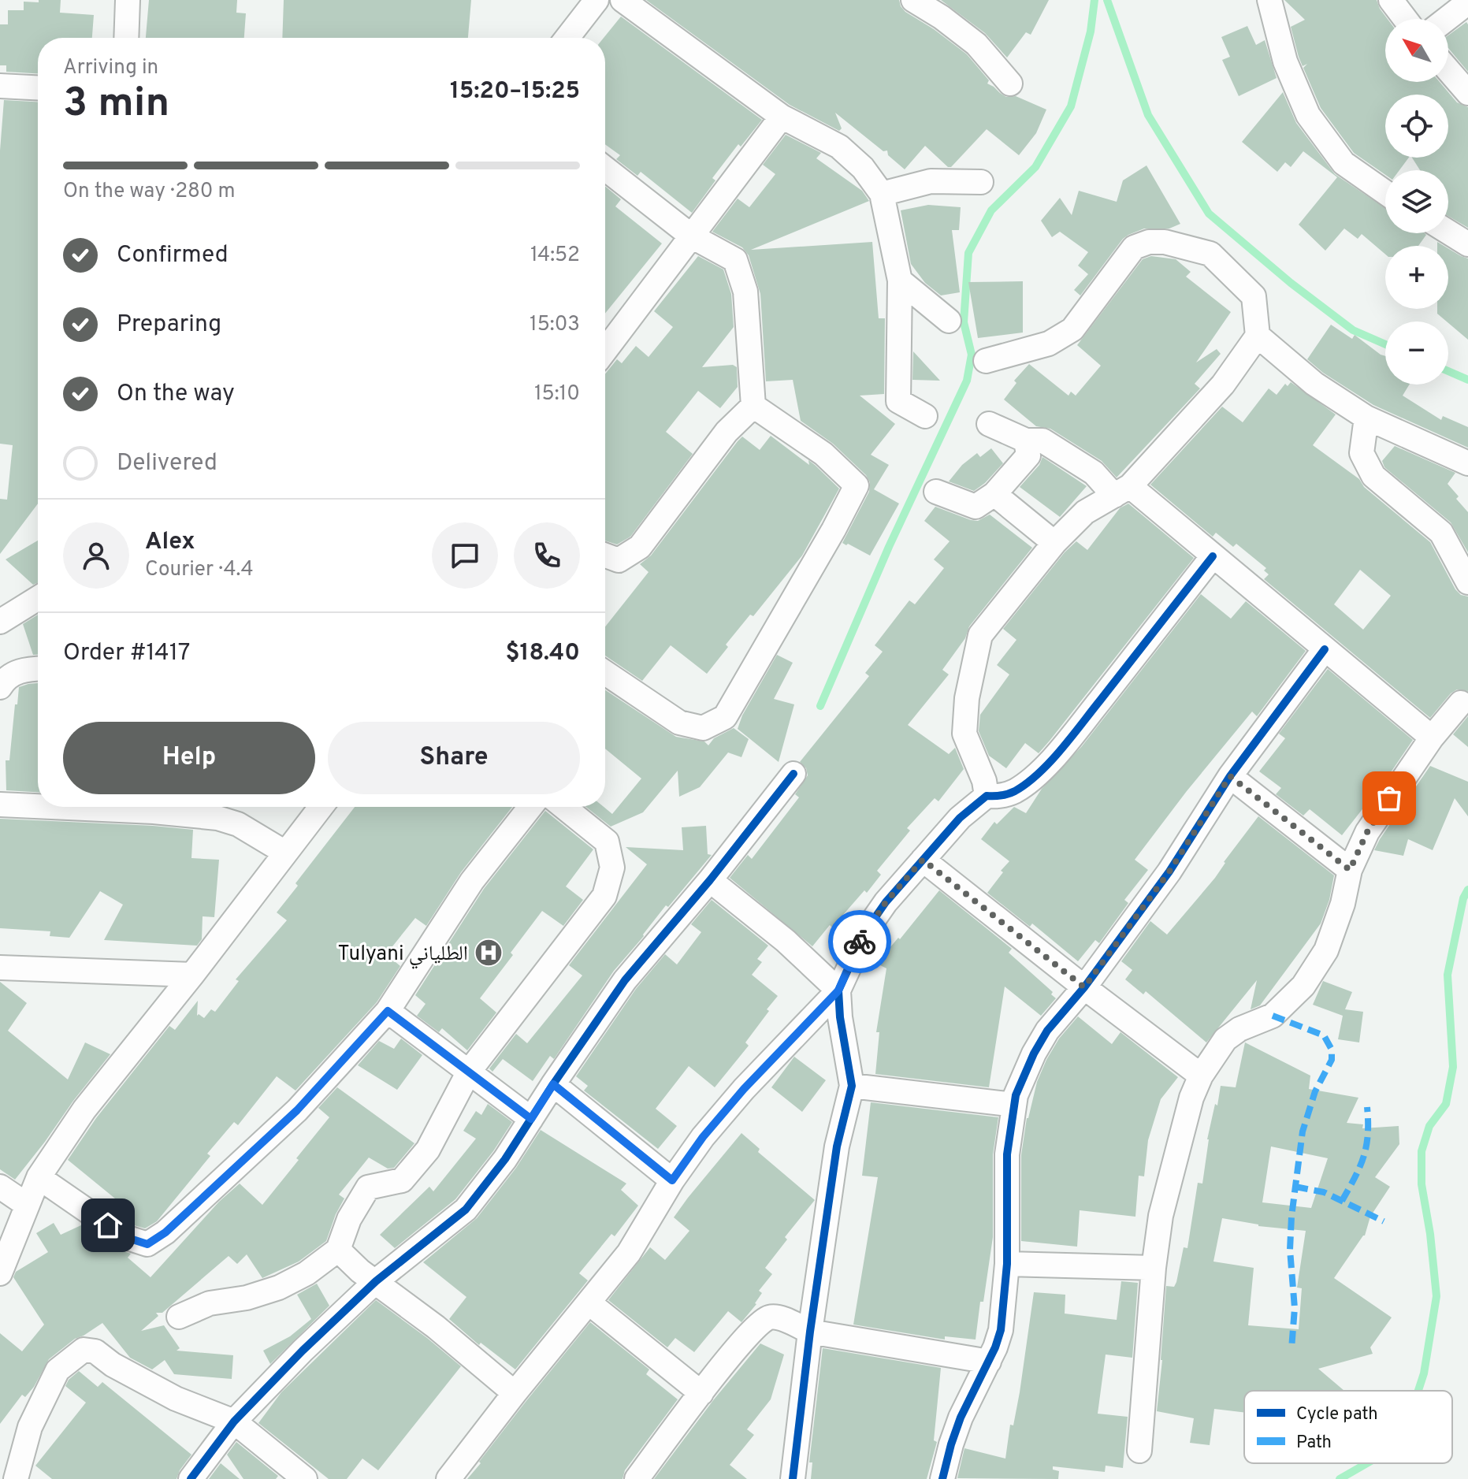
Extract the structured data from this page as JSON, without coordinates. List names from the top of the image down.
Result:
{
  "places": {
    "hospital": ["Tulyani الطلياني"]
  },
  "legend": ["Cycle path", "Path"],
  "north": "top left",
  "page": {
    "map_buttons": ["+", "−"],
    "heading": ["3 min", "Arriving in", "15:20–15:25"],
    "panel": [
      "Alex",
      "Courier · 4.4",
      "Order #1417",
      "$18.40"
    ],
    "bar": "On the way · 280 m",
    "list": [
      ["Confirmed", "14:52"],
      ["Preparing", "15:03"],
      ["On the way", "15:10"],
      "Delivered"
    ],
    "buttons": ["Help", "Share"]
  }
}
